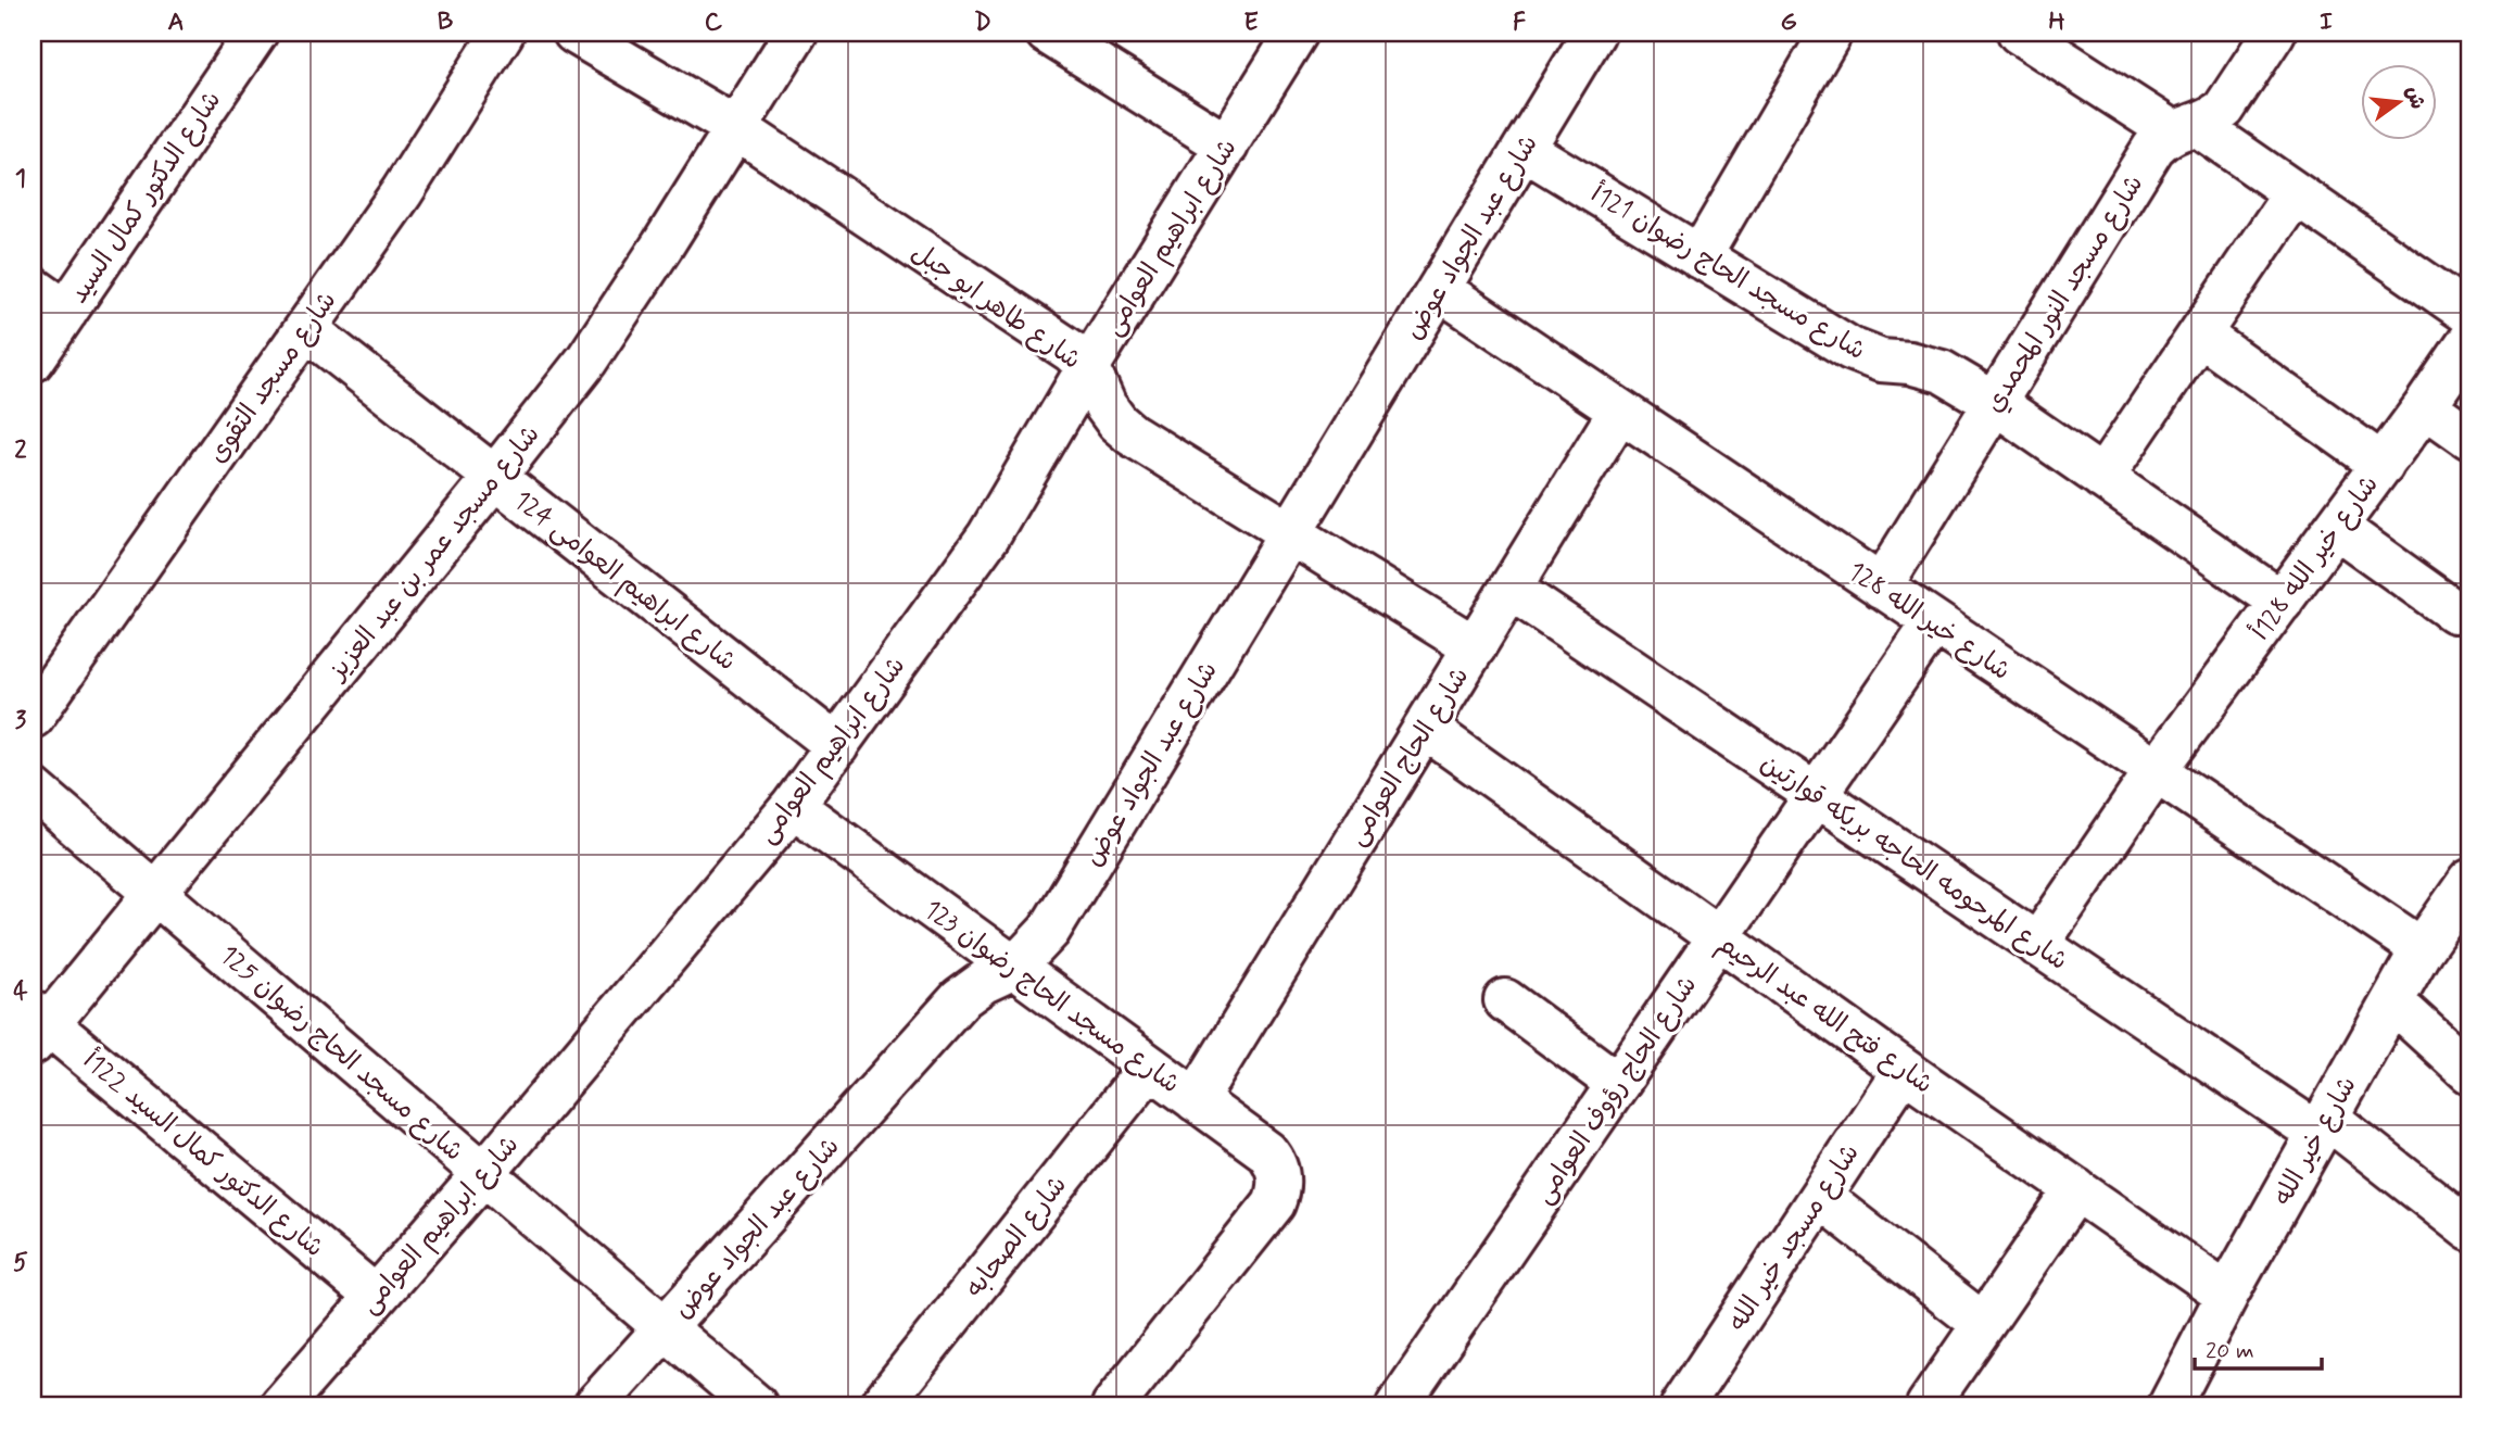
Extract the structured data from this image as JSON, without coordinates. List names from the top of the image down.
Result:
{
  "streets": {
    "street": [
      "شارع الدكتور كمال السيد",
      "شارع ابراهيم العوامى",
      "شارع عبد الجواد عوض",
      "شارع مسجد الحاج رضوان 121أ",
      "شارع مسجد النور المحمدي",
      "شارع طاهر ابو جبل",
      "شارع مسجد التقوى",
      "شارع مسجد عمر بن عبد العزيز",
      "شارع خير الله 128أ",
      "شارع ابراهيم العوامى 124",
      "شارع خير الله 128",
      "شارع الحاج العوامى",
      "شارع المرحومه الحاجه بريكه قوارتين",
      "شارع مسجد الحاج رضوان 123",
      "شارع فتح الله عبد الرحيم",
      "شارع مسجد الحاج رضوان 125",
      "شارع الحاج رؤوف العوامى",
      "شارع خير الله",
      "شارع الدكتور كمال السيد 122أ",
      "شارع الصحابه",
      "شارع مسجد خير الله"
    ]
  },
  "crossings": [
    ["شارع ابراهيم العوامى", "شارع طاهر ابو جبل"],
    ["شارع ابراهيم العوامى", "شارع ابراهيم العوامى 124"],
    ["شارع ابراهيم العوامى", "شارع مسجد الحاج رضوان 123"],
    ["شارع ابراهيم العوامى", "شارع مسجد الحاج رضوان 125"],
    ["شارع ابراهيم العوامى", "شارع الدكتور كمال السيد 122أ"],
    ["شارع عبد الجواد عوض", "شارع مسجد الحاج رضوان 121أ"],
    ["شارع عبد الجواد عوض", "شارع طاهر ابو جبل"],
    ["شارع عبد الجواد عوض", "شارع خير الله 128"],
    ["شارع عبد الجواد عوض", "شارع مسجد الحاج رضوان 123"],
    ["شارع عبد الجواد عوض", "شارع مسجد الحاج رضوان 125"],
    ["شارع مسجد الحاج رضوان 121أ", "شارع مسجد النور المحمدي"],
    ["شارع مسجد الحاج رضوان 121أ", "شارع خير الله 128أ"],
    ["شارع مسجد النور المحمدي", "شارع خير الله 128"],
    ["شارع طاهر ابو جبل", "شارع مسجد عمر بن عبد العزيز"],
    ["شارع طاهر ابو جبل", "شارع الحاج العوامى"],
    ["شارع مسجد التقوى", "شارع ابراهيم العوامى 124"],
    ["شارع مسجد عمر بن عبد العزيز", "شارع ابراهيم العوامى 124"],
    ["شارع مسجد عمر بن عبد العزيز", "شارع مسجد الحاج رضوان 125"],
    ["شارع مسجد عمر بن عبد العزيز", "شارع الدكتور كمال السيد 122أ"],
    ["شارع خير الله 128أ", "شارع خير الله 128"],
    ["شارع خير الله 128أ", "شارع المرحومه الحاجه بريكه قوارتين"],
    ["شارع خير الله 128", "شارع الحاج العوامى"],
    ["شارع خير الله 128", "شارع الحاج رؤوف العوامى"],
    ["شارع خير الله 128", "شارع خير الله"],
    ["شارع الحاج العوامى", "شارع المرحومه الحاجه بريكه قوارتين"],
    ["شارع الحاج العوامى", "شارع مسجد الحاج رضوان 123"],
    ["شارع الحاج العوامى", "شارع فتح الله عبد الرحيم"],
    ["شارع المرحومه الحاجه بريكه قوارتين", "شارع الحاج رؤوف العوامى"],
    ["شارع المرحومه الحاجه بريكه قوارتين", "شارع خير الله"],
    ["شارع مسجد الحاج رضوان 123", "شارع الصحابه"],
    ["شارع فتح الله عبد الرحيم", "شارع الحاج رؤوف العوامى"],
    ["شارع فتح الله عبد الرحيم", "شارع خير الله"],
    ["شارع فتح الله عبد الرحيم", "شارع مسجد خير الله"]
  ],
  "scale_bar": "20 m",
  "north": "right",
  "grid": {
    "columns": [
      "A",
      "B",
      "C",
      "D",
      "E",
      "F",
      "G",
      "H",
      "I"
    ],
    "rows": [
      "1",
      "2",
      "3",
      "4",
      "5"
    ]
  }
}
